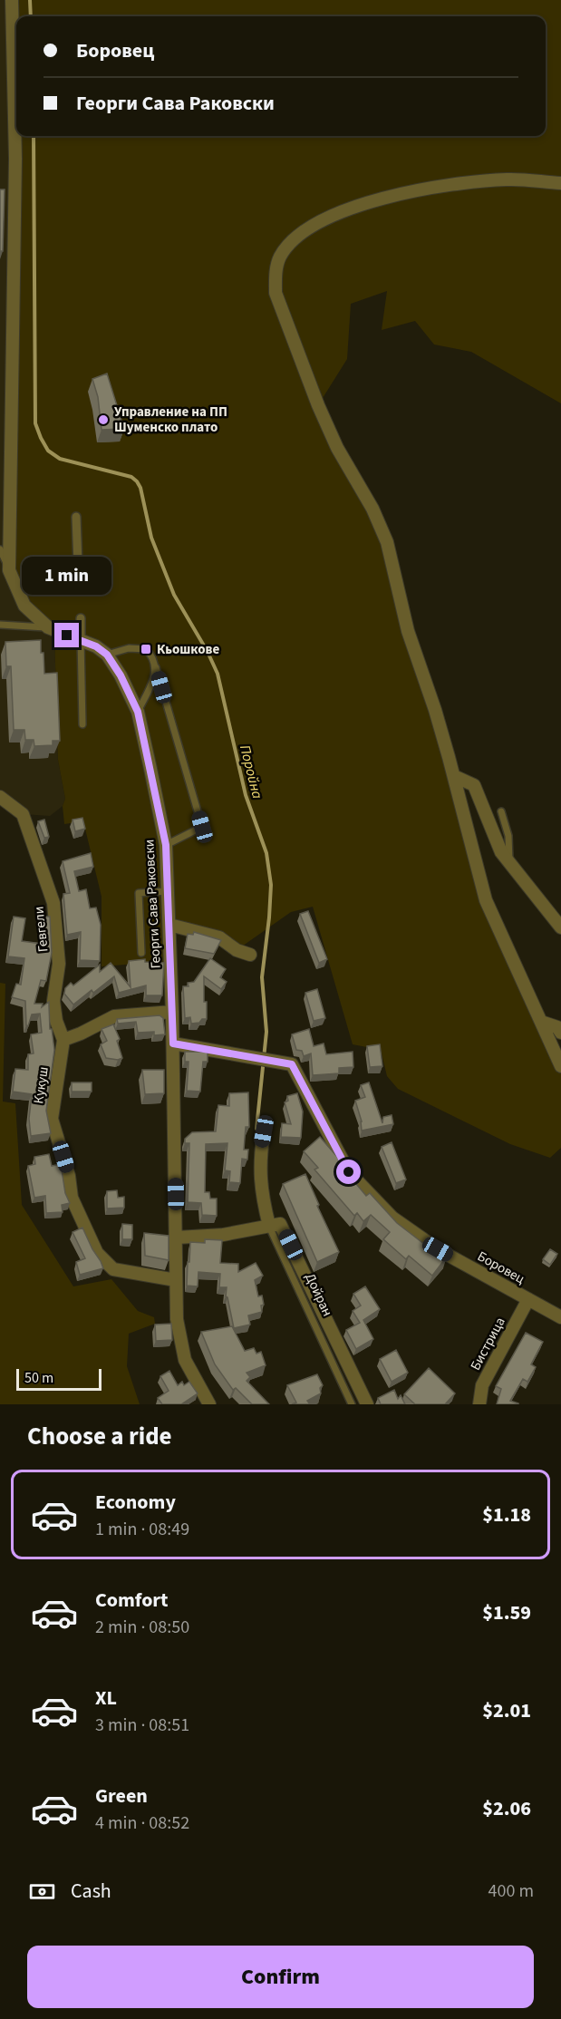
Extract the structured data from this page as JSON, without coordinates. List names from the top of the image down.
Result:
{
  "streets": {
    "street": [
      "Георги Сава Раковски",
      "Гевгели",
      "Кукуш",
      "Боровец",
      "Дойран",
      "Бистрица"
    ]
  },
  "crossings": [
    ["Георги Сава Раковски", "Кукуш"],
    ["Георги Сава Раковски", "Боровец"],
    ["Гевгели", "Кукуш"],
    ["Боровец", "Бистрица"]
  ],
  "water": ["Поройна"],
  "places": {
    "other": ["Управление на ПП Шуменско плато"],
    "transit": ["Кьошкове"]
  },
  "scale_bar": "50 m",
  "page": {
    "banner": ["Боровец", "Георги Сава Раковски"],
    "bubble": "1 min",
    "scale": "50 m",
    "heading": "Choose a ride",
    "list": [
      {
        "name": "Economy",
        "note": "1 min · 08:49",
        "value": "$1.18"
      },
      {
        "name": "Comfort",
        "note": "2 min · 08:50",
        "value": "$1.59"
      },
      {
        "name": "XL",
        "note": "3 min · 08:51",
        "value": "$2.01"
      },
      {
        "name": "Green",
        "note": "4 min · 08:52",
        "value": "$2.06"
      }
    ],
    "pay": ["Cash", "400 m"],
    "buttons": "Confirm"
  }
}
